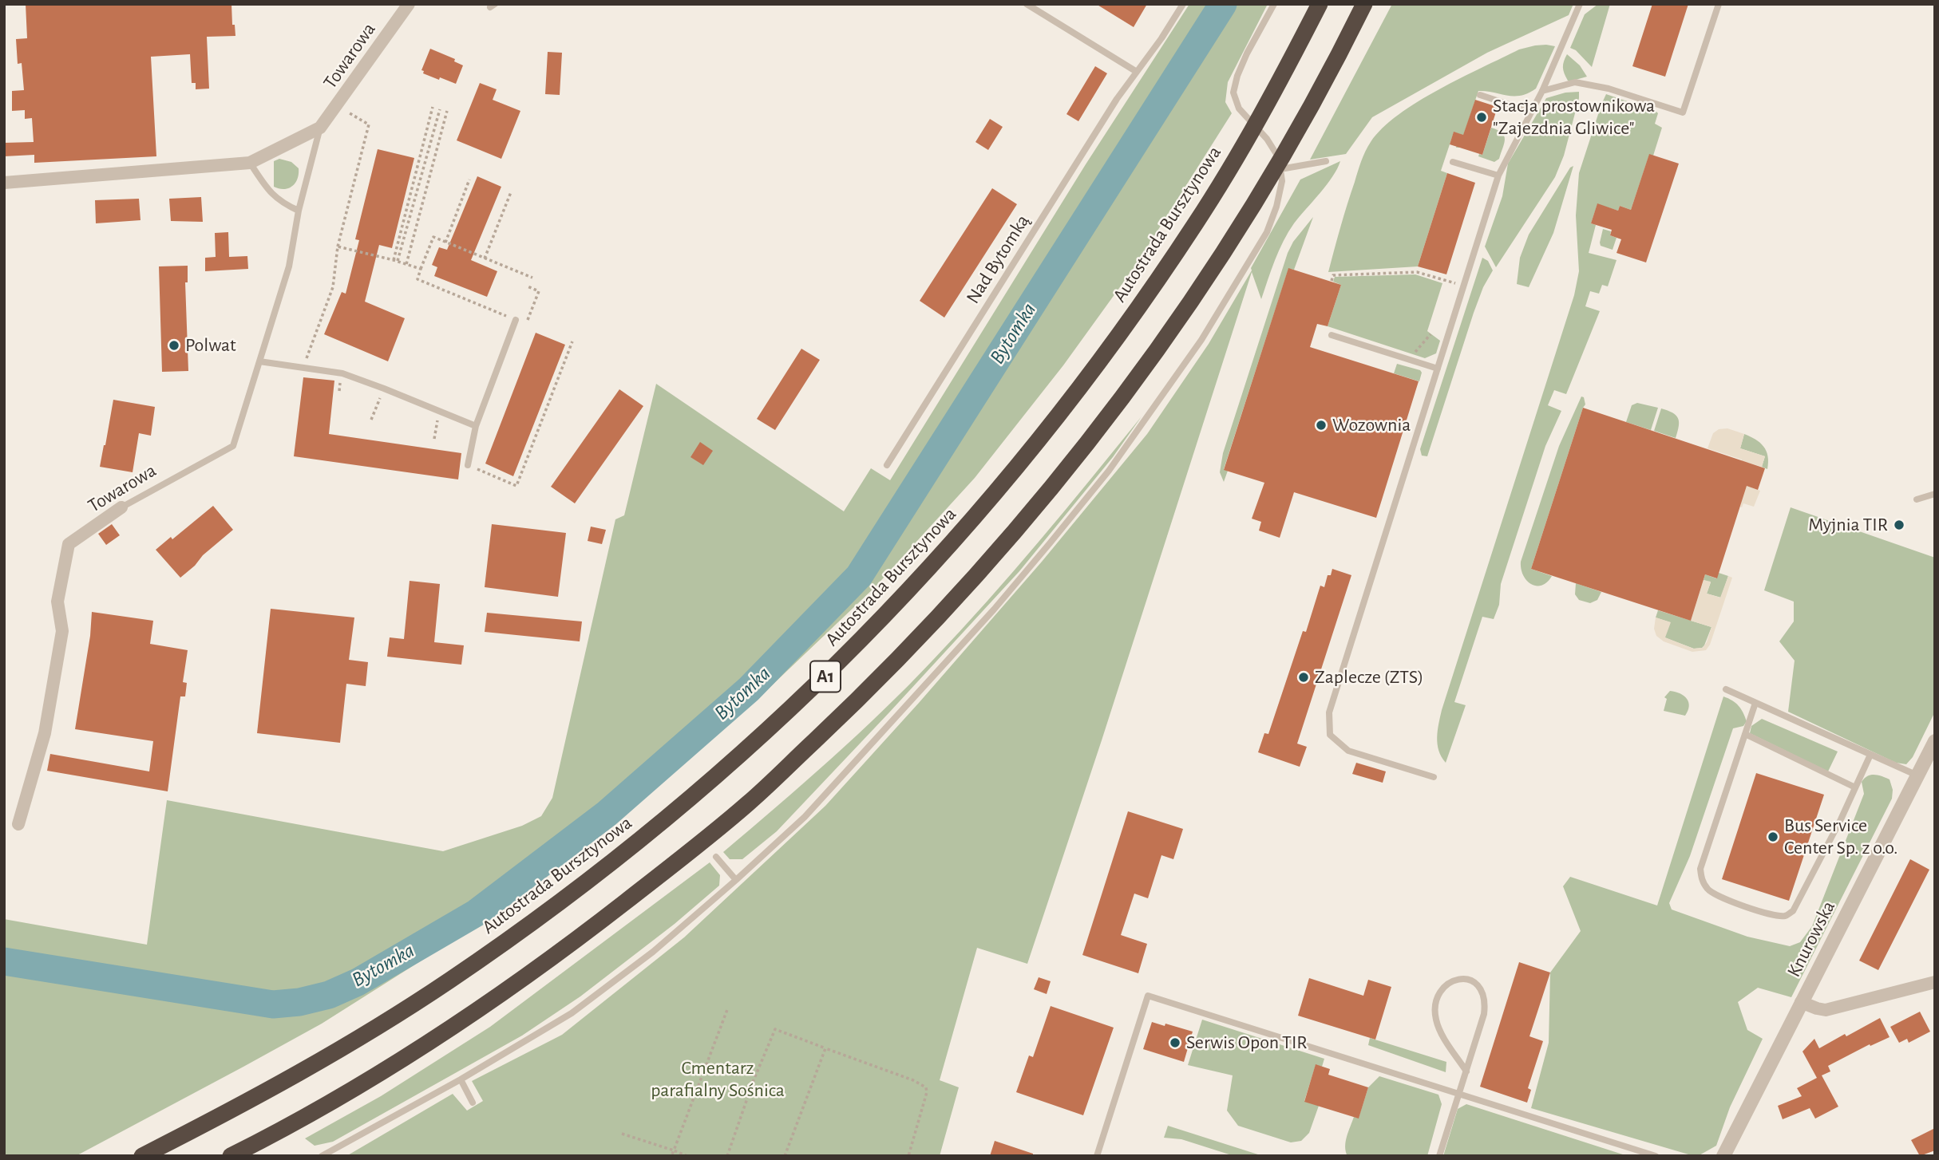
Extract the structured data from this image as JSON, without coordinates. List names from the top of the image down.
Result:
{
  "streets": {
    "highway": ["Autostrada Bursztynowa", "A1"],
    "street": ["Towarowa", "Knurowska"],
    "lane": ["Nad Bytomką"]
  },
  "water": ["Bytomka"],
  "parks": ["Cmentarz parafialny Sośnica"],
  "places": [
    "Stacja prostownikowa \"Zajezdnia Gliwice\"",
    "Polwat",
    "Wozownia",
    "Myjnia TIR",
    "Zaplecze (ZTS)",
    "Bus Service Center Sp. z o.o.",
    "Serwis Opon TIR"
  ]
}
